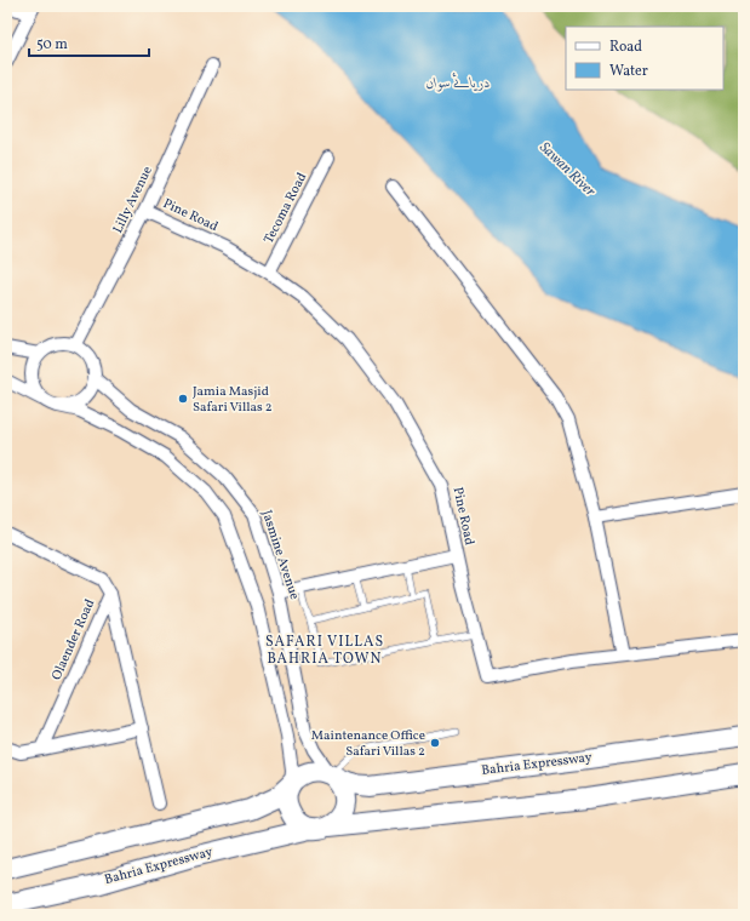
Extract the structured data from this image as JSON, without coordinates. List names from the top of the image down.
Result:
{
  "streets": {
    "main road": ["Bahria Expressway"],
    "street": [
      "Lilly Avenue",
      "Tecoma Road",
      "Pine Road",
      "Jasmine Avenue",
      "Olaender Road"
    ]
  },
  "crossings": [
    ["Lilly Avenue", "Pine Road"],
    ["Lilly Avenue", "Jasmine Avenue"],
    ["Tecoma Road", "Pine Road"],
    ["Jasmine Avenue", "Bahria Expressway"]
  ],
  "districts": ["SAFARI VILLAS BAHRIA TOWN"],
  "water": ["دریائے سواں", "Sawan River"],
  "places": ["Jamia Masjid Safari Villas 2", "Maintenance Office Safari Villas 2"],
  "legend": ["Road", "Water"],
  "scale_bar": "50 m"
}
